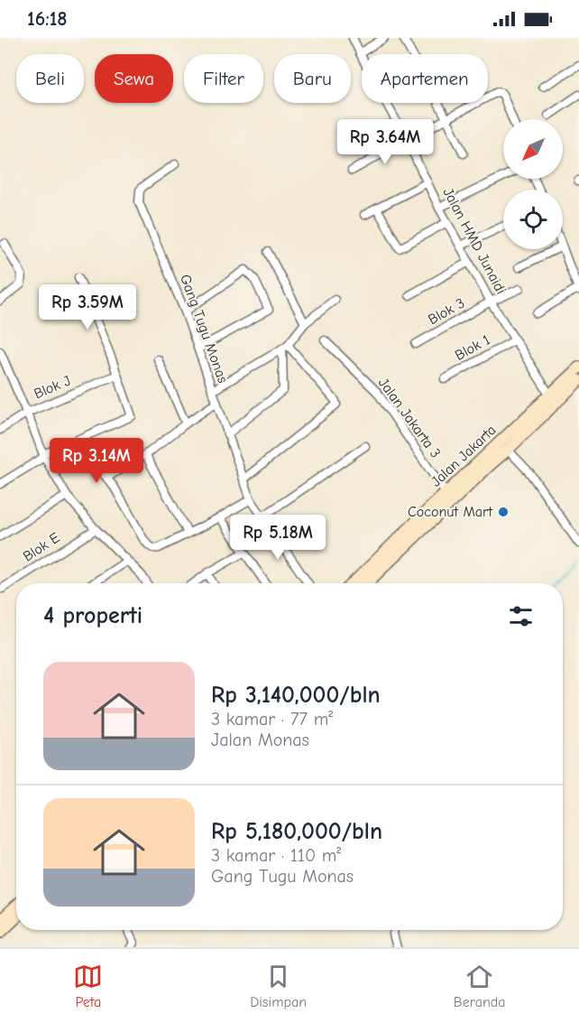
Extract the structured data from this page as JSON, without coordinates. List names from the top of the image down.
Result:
{
  "streets": {
    "main road": ["Jalan Jakarta"],
    "street": [
      "Jalan HMD Junaidi",
      "Blok 3",
      "Gang Tugu Monas",
      "Blok 1",
      "Blok J",
      "Jalan Jakarta 3",
      "Blok E"
    ]
  },
  "crossings": [
    ["Jalan HMD Junaidi", "Blok 3"],
    ["Jalan HMD Junaidi", "Blok 1"],
    ["Jalan HMD Junaidi", "Jalan Jakarta"],
    ["Jalan Jakarta 3", "Jalan Jakarta"]
  ],
  "places": ["Coconut Mart"],
  "north": "bottom left",
  "page": {
    "status": "16:18",
    "chip": [
      "Beli",
      "Sewa",
      "Filter",
      "Baru",
      "Apartemen"
    ],
    "price": [
      "Rp 3.64M",
      "Rp 3.59M",
      "Rp 3.14M",
      "Rp 5.18M"
    ],
    "heading": "4 properti",
    "list": [
      {
        "name": "Rp 3,140,000/bln",
        "note": "3 kamar · 77 m² · Jalan Monas"
      },
      {
        "name": "Rp 5,180,000/bln",
        "note": "3 kamar · 110 m² · Gang Tugu Monas"
      }
    ],
    "tabs": ["Peta", "Disimpan", "Beranda"]
  }
}
